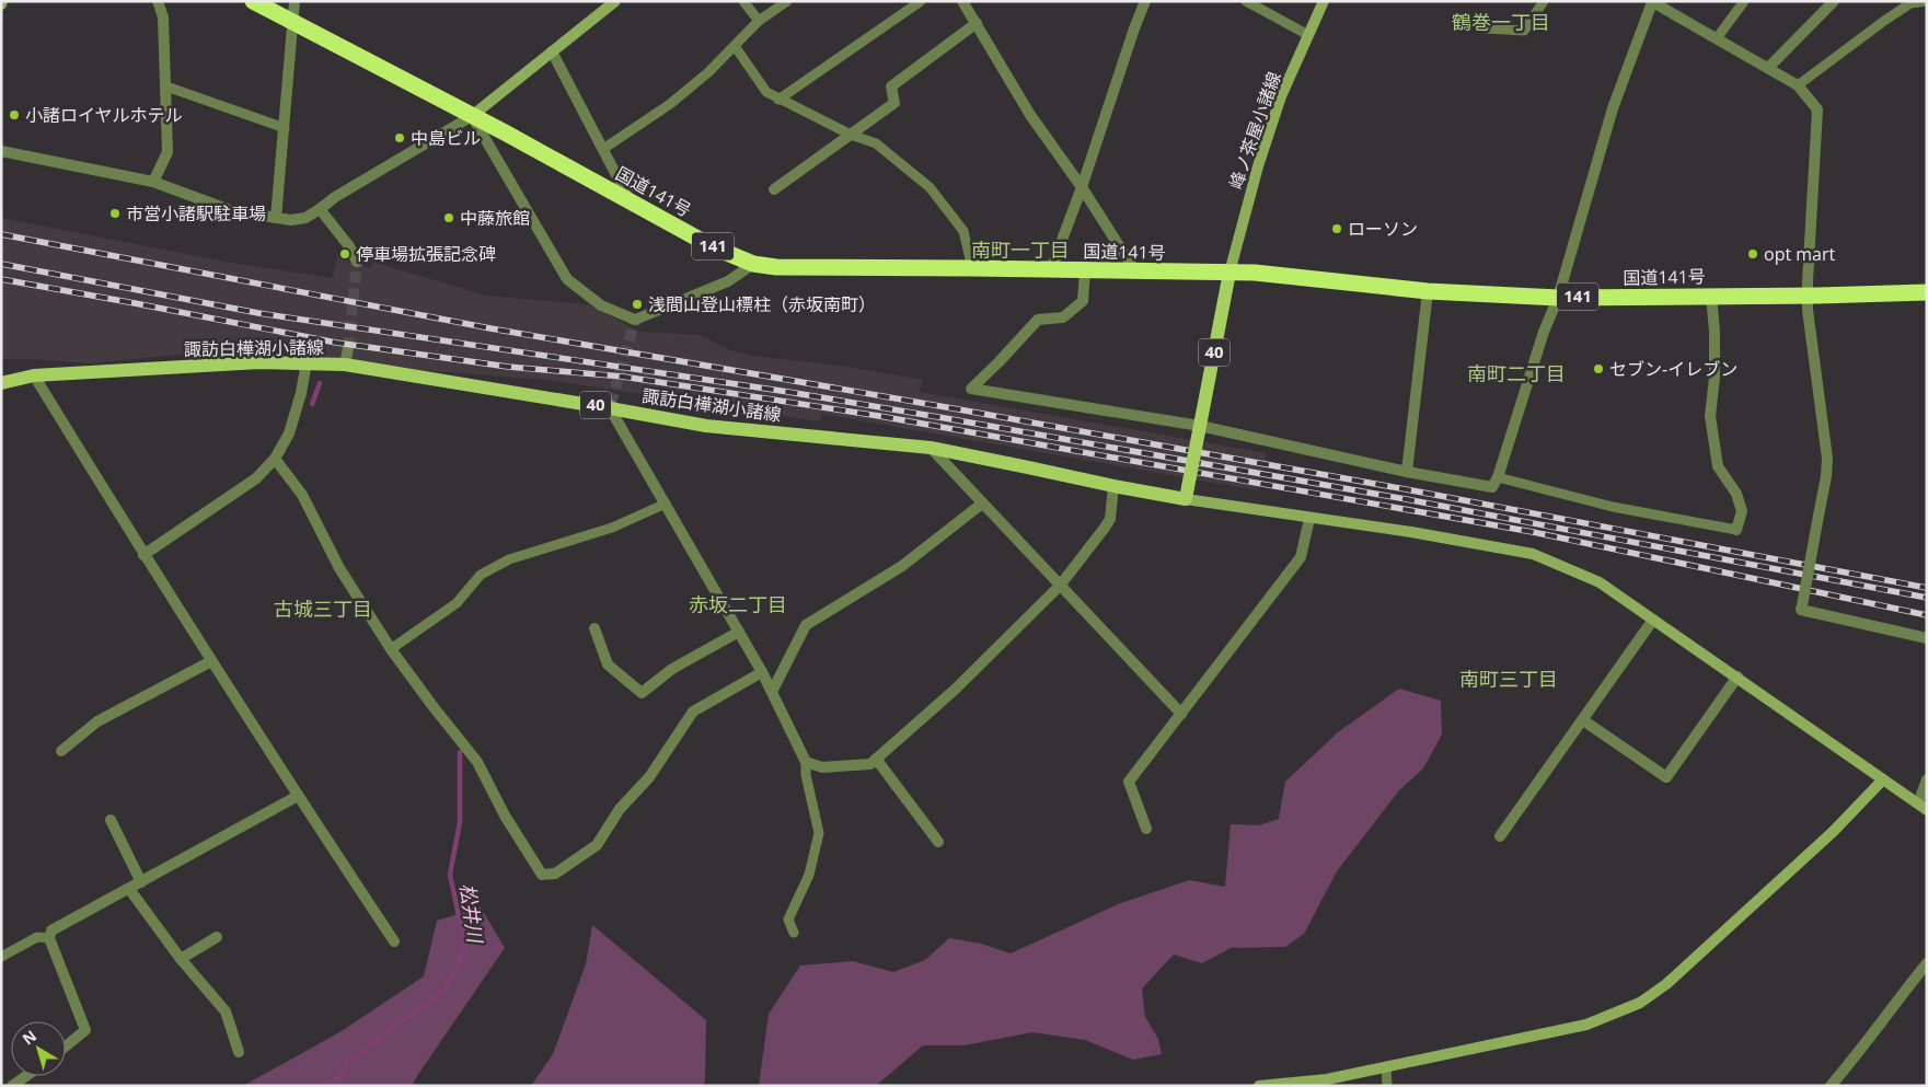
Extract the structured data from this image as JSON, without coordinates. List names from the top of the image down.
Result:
{
  "streets": {
    "highway": ["国道141号", "141"],
    "main road": ["諏訪白樺湖小諸線", "40"],
    "street": ["峰ノ茶屋小諸線"]
  },
  "crossings": [
    ["峰ノ茶屋小諸線", "国道141号"],
    ["峰ノ茶屋小諸線", "40"],
    ["国道141号", "40"],
    ["諏訪白樺湖小諸線", "40"]
  ],
  "districts": [
    "鶴巻一丁目",
    "南町一丁目",
    "南町二丁目",
    "赤坂二丁目",
    "古城三丁目",
    "南町三丁目"
  ],
  "water": ["松井川"],
  "places": [
    "小諸ロイヤルホテル",
    "中島ビル",
    "市営小諸駅駐車場",
    "中藤旅館",
    "ローソン",
    "停車場拡張記念碑",
    "opt mart",
    "浅間山登山標柱（赤坂南町）",
    "セブン-イレブン"
  ],
  "north": "top left"
}
